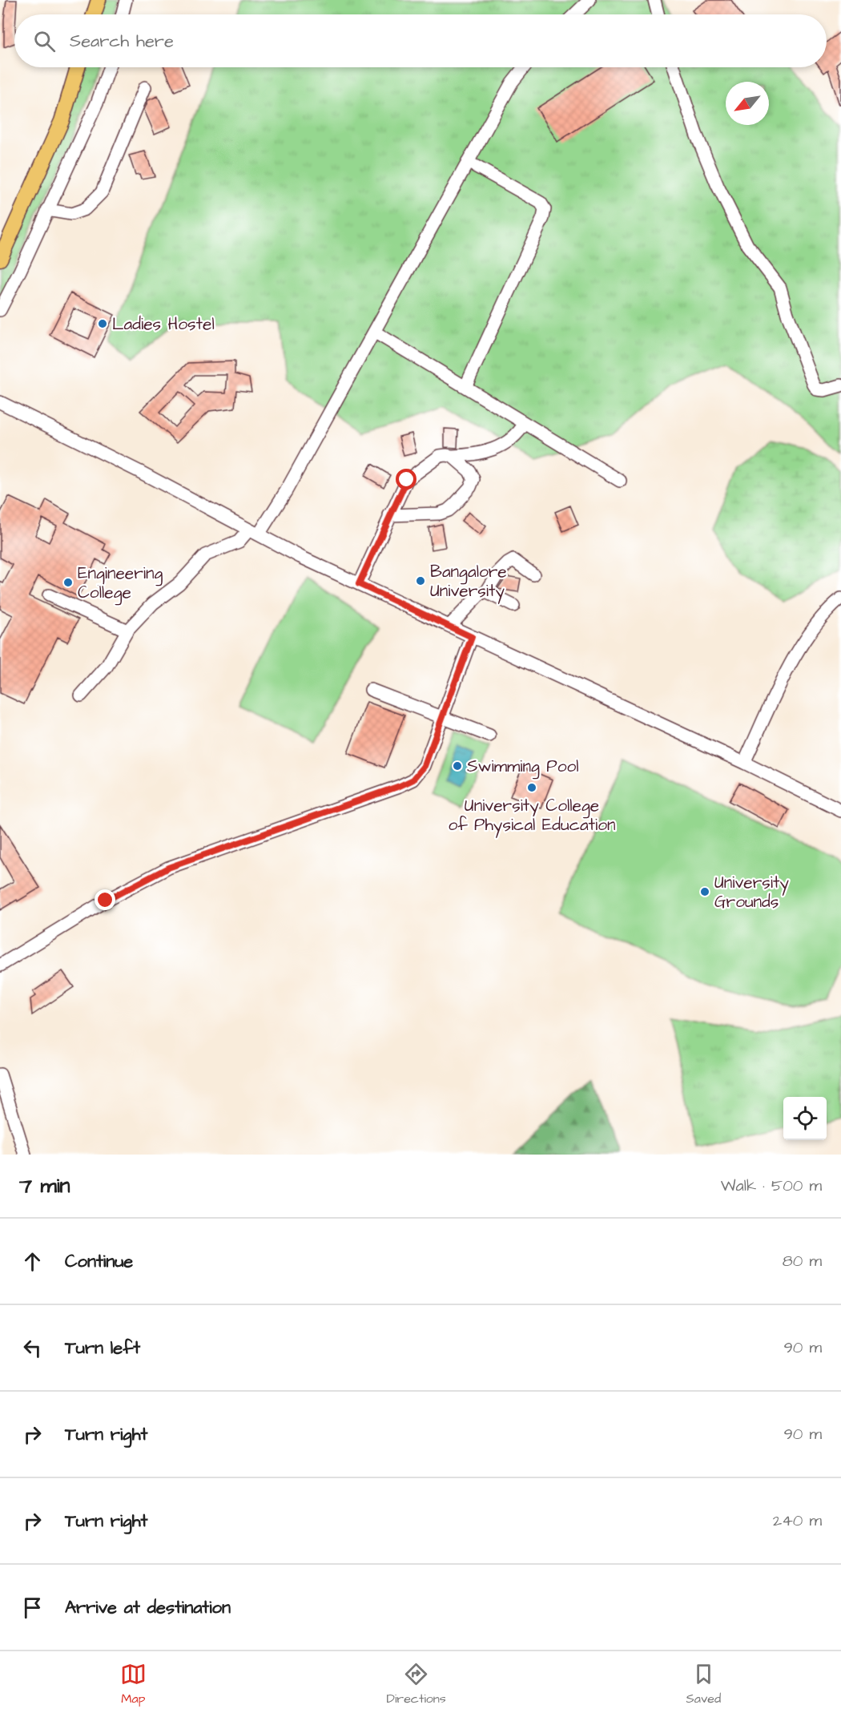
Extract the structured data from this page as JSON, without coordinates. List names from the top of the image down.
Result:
{
  "places": [
    "Ladies Hostel",
    "Bangalore University",
    "Engineering College",
    "Swimming Pool",
    "University College of Physical Education",
    "University Grounds"
  ],
  "north": "bottom left",
  "page": {
    "search": "Search here",
    "heading": ["7 min", "Walk · 500 m"],
    "list": [
      ["Continue", "80 m"],
      ["Turn left", "90 m"],
      ["Turn right", "90 m"],
      ["Turn right", "240 m"],
      "Arrive at destination"
    ],
    "nav": ["Map", "Directions", "Saved"]
  }
}
